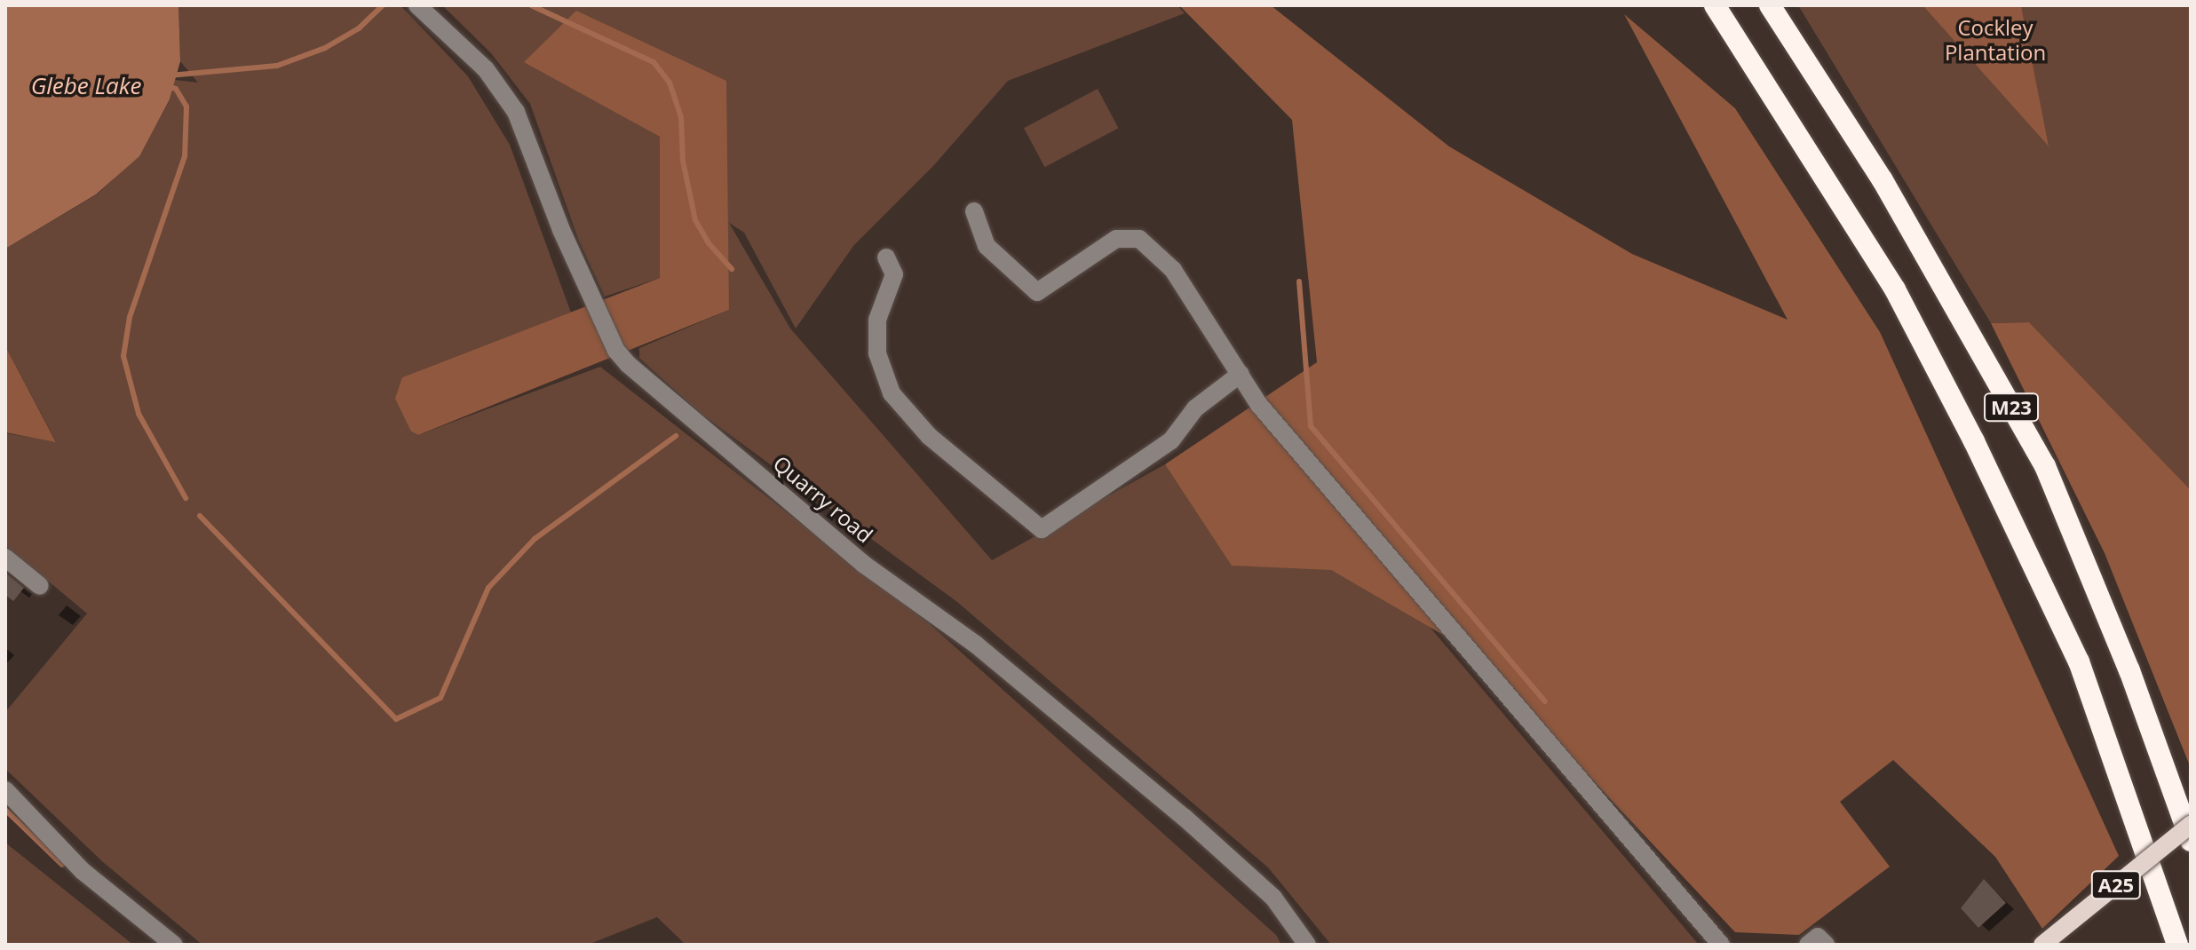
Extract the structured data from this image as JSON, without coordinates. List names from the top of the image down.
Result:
{
  "streets": {
    "highway": ["M23"],
    "main road": ["A25"],
    "street": ["Quarry road"]
  },
  "water": ["Glebe Lake"],
  "parks": ["Cockley Plantation"]
}
